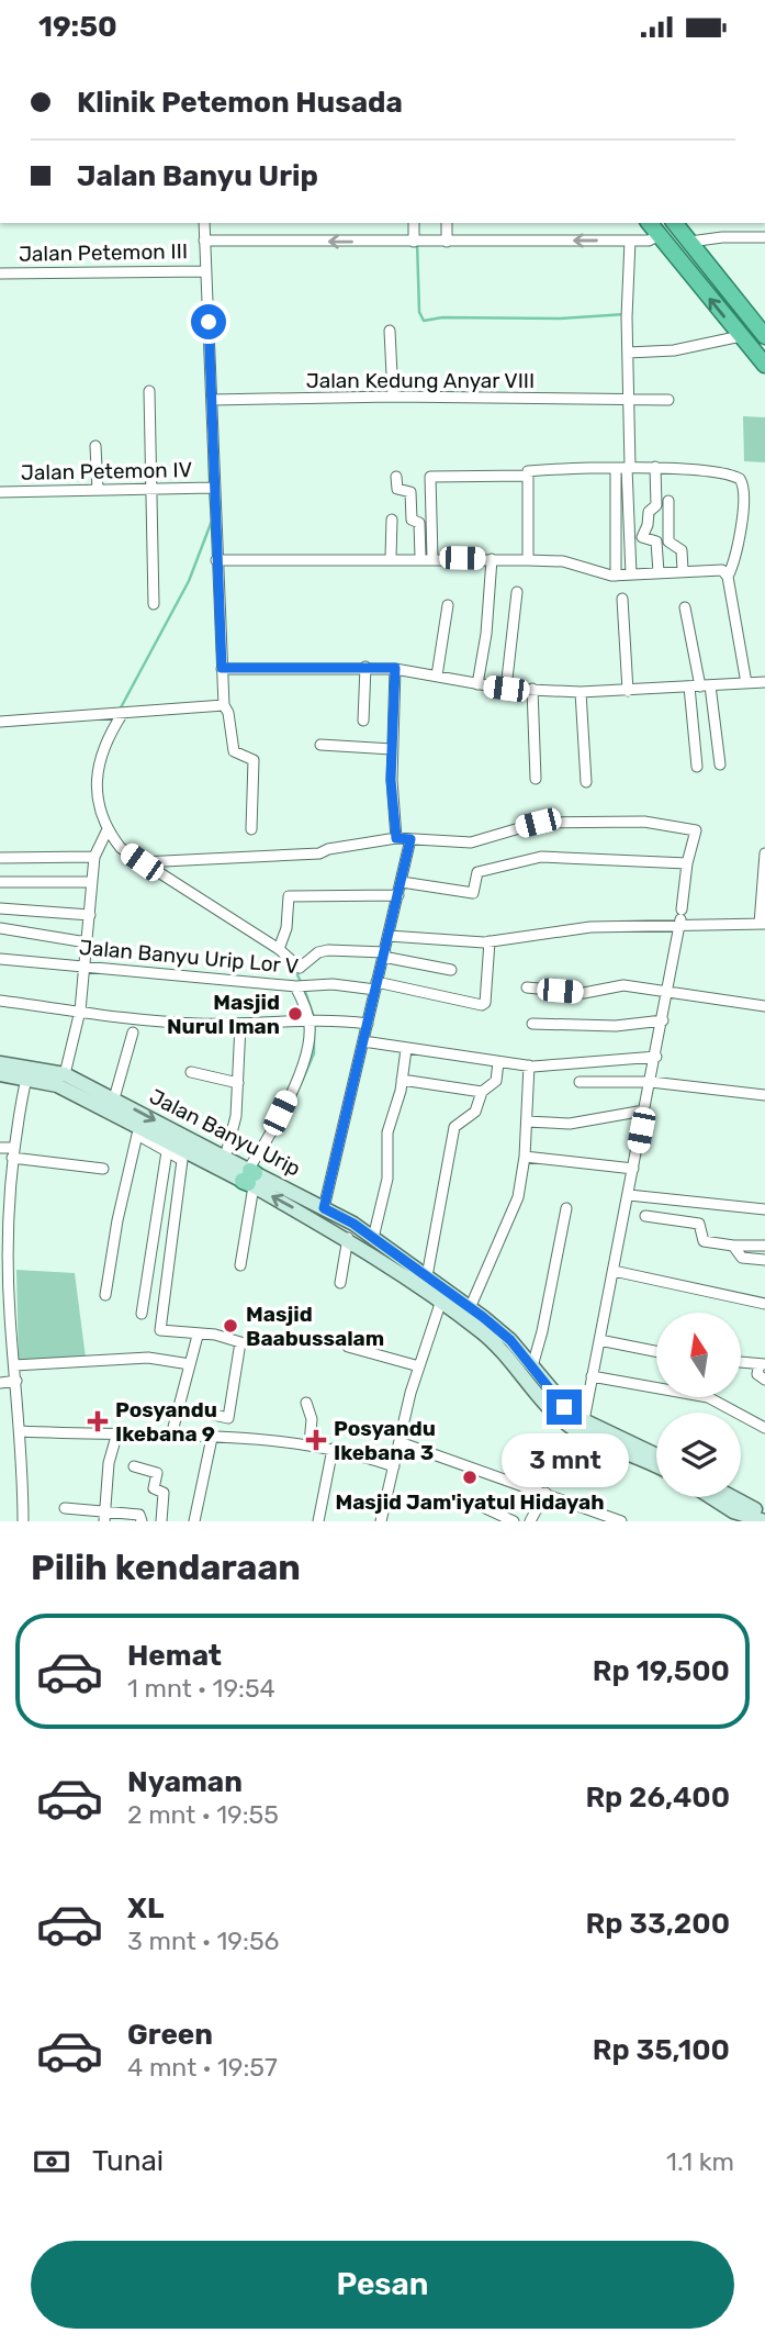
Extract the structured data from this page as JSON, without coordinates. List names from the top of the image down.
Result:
{
  "streets": {
    "main road": ["Jalan Banyu Urip"],
    "street": [
      "Jalan Petemon III",
      "Jalan Kedung Anyar VIII",
      "Jalan Petemon IV",
      "Jalan Banyu Urip Lor V"
    ]
  },
  "places": {
    "other": ["Masjid Nurul Iman", "Masjid Baabussalam", "Masjid Jam'iyatul Hidayah"],
    "health": ["Posyandu Ikebana 9", "Posyandu Ikebana 3"]
  },
  "north": "top",
  "page": {
    "status": "19:50",
    "banner": ["Klinik Petemon Husada", "Jalan Banyu Urip"],
    "bubble": "3 mnt",
    "heading": "Pilih kendaraan",
    "list": [
      {
        "name": "Hemat",
        "note": "1 mnt · 19:54",
        "value": "Rp 19,500"
      },
      {
        "name": "Nyaman",
        "note": "2 mnt · 19:55",
        "value": "Rp 26,400"
      },
      {
        "name": "XL",
        "note": "3 mnt · 19:56",
        "value": "Rp 33,200"
      },
      {
        "name": "Green",
        "note": "4 mnt · 19:57",
        "value": "Rp 35,100"
      }
    ],
    "pay": ["Tunai", "1.1 km"],
    "buttons": "Pesan"
  }
}
